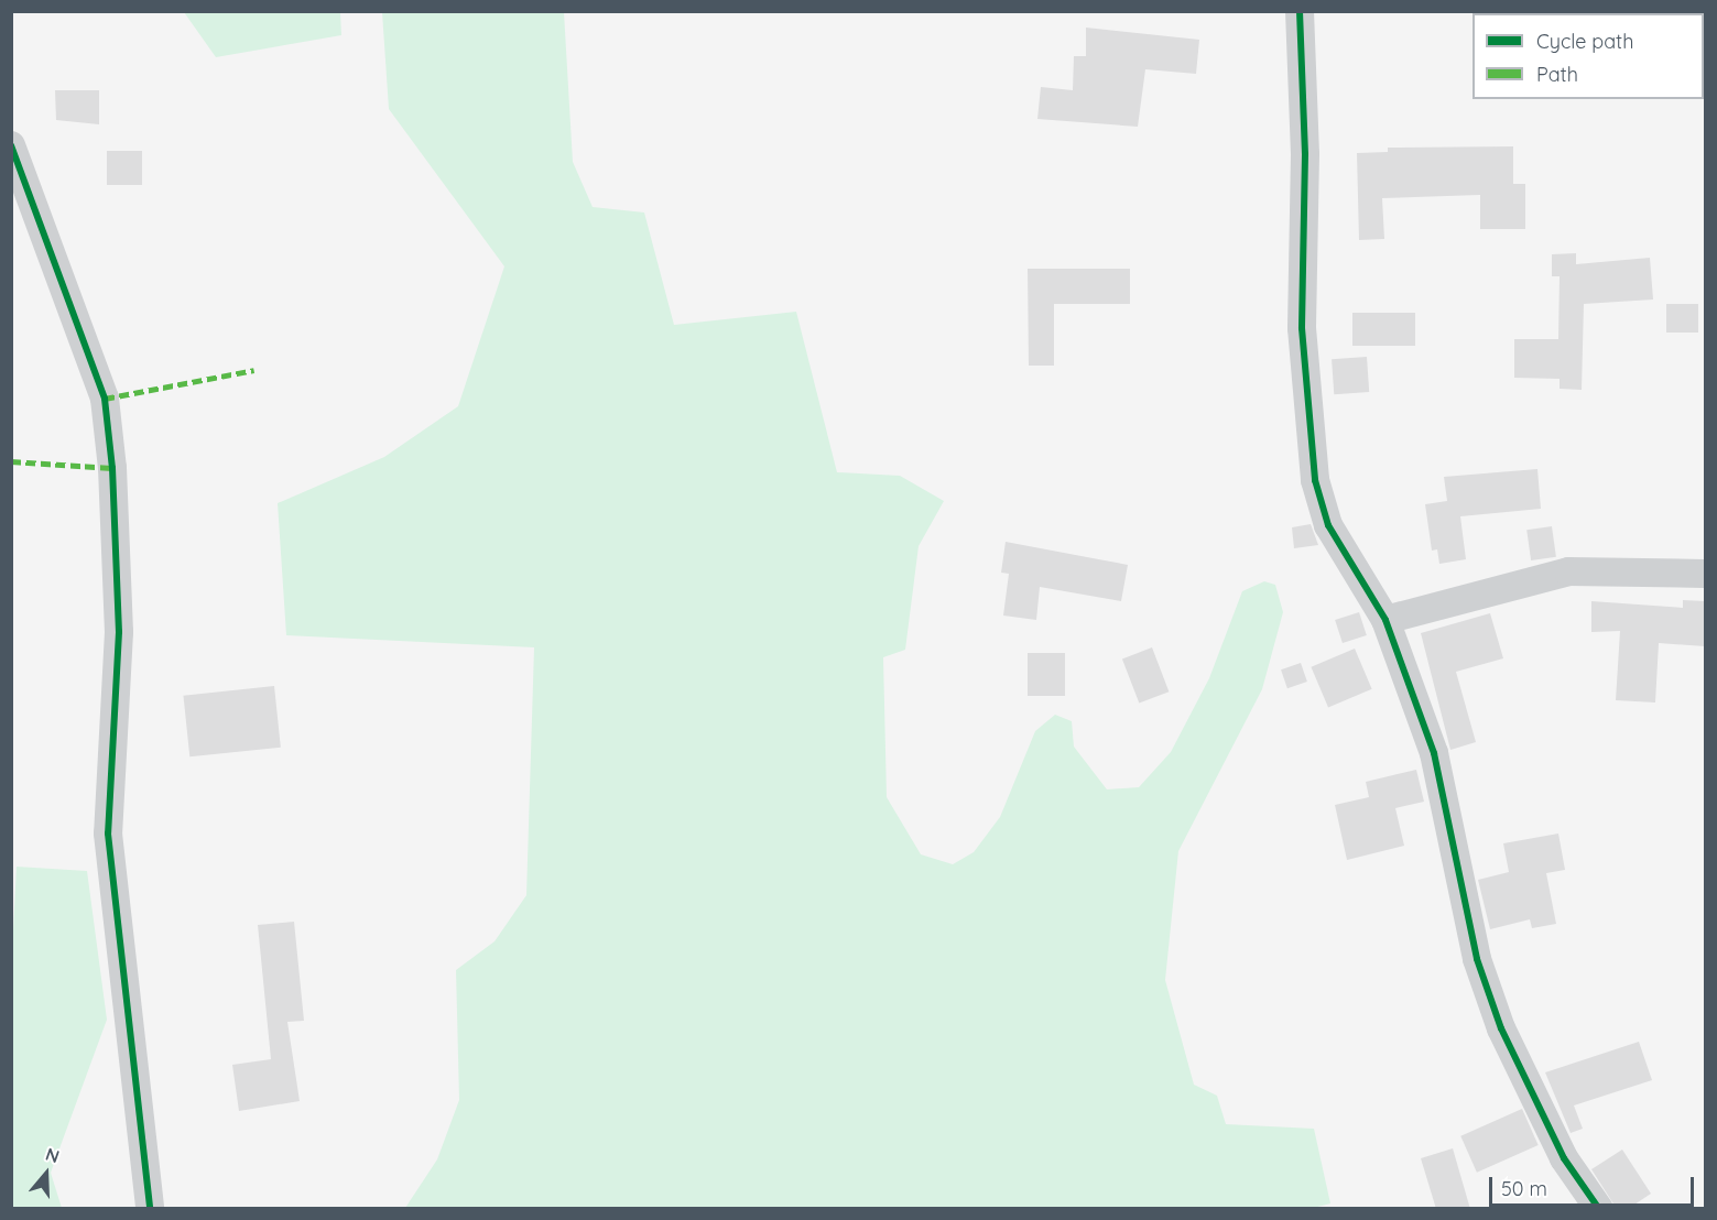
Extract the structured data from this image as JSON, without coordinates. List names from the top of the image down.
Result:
{
  "legend": ["Cycle path", "Path"],
  "scale_bar": "50 m",
  "north": "top"
}
